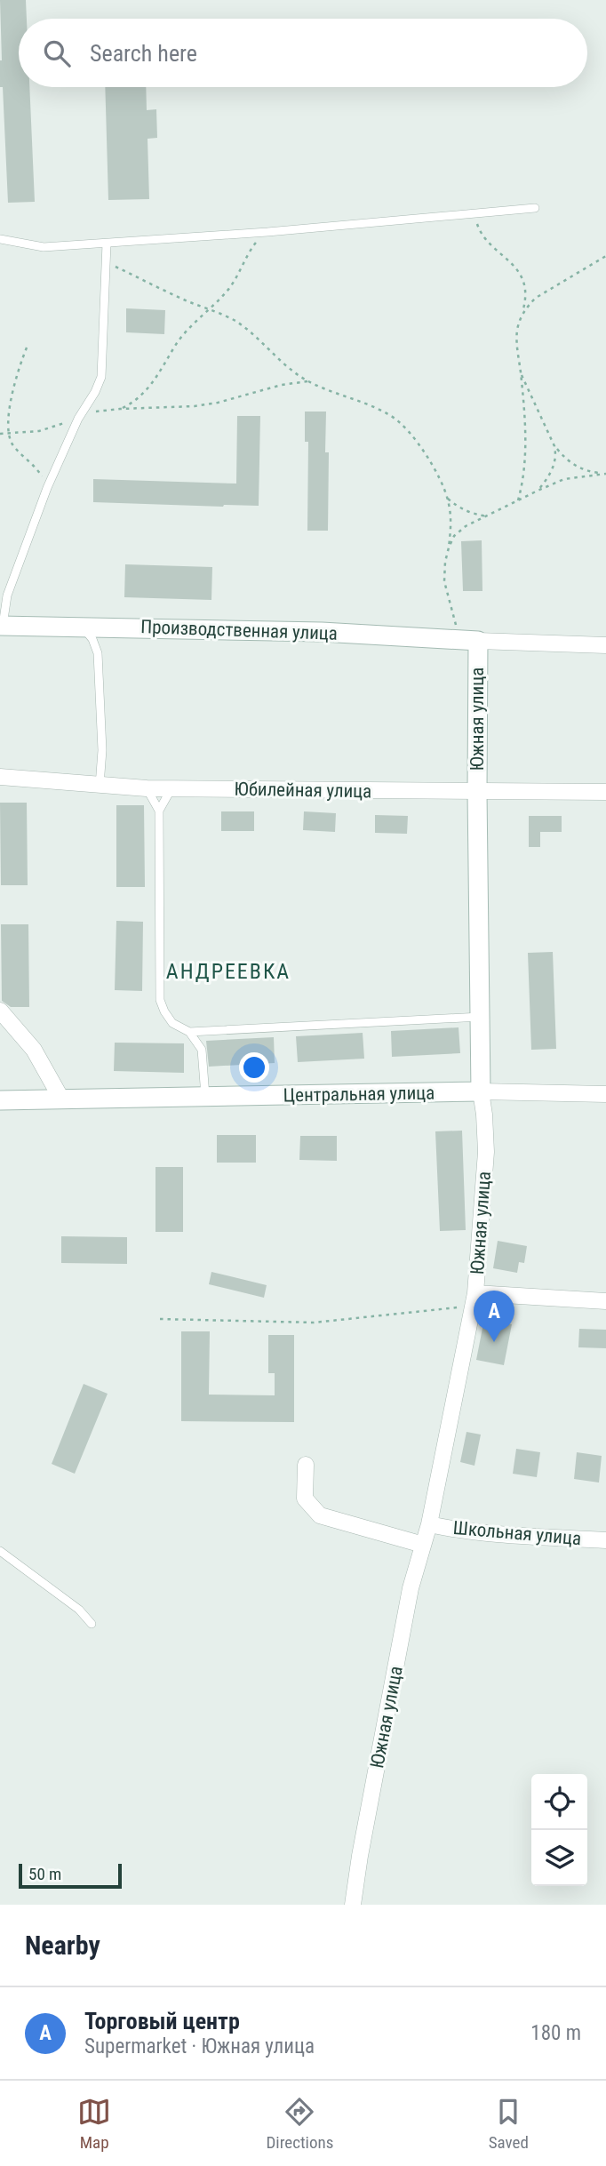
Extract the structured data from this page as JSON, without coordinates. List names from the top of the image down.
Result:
{
  "streets": {
    "street": [
      "Производственная улица",
      "Южная улица",
      "Юбилейная улица",
      "Центральная улица",
      "Школьная улица"
    ]
  },
  "crossings": [
    ["Производственная улица", "Южная улица"],
    ["Южная улица", "Юбилейная улица"],
    ["Южная улица", "Центральная улица"],
    ["Южная улица", "Школьная улица"]
  ],
  "districts": ["АНДРЕЕВКА"],
  "scale_bar": "50 m",
  "page": {
    "search": "Search here",
    "pins": "A",
    "scale": "50 m",
    "heading": "Nearby",
    "list": [
      {
        "mark": "A",
        "name": "Торговый центр",
        "note": "Supermarket · Южная улица",
        "value": "180 m"
      }
    ],
    "nav": ["Map", "Directions", "Saved"]
  }
}
